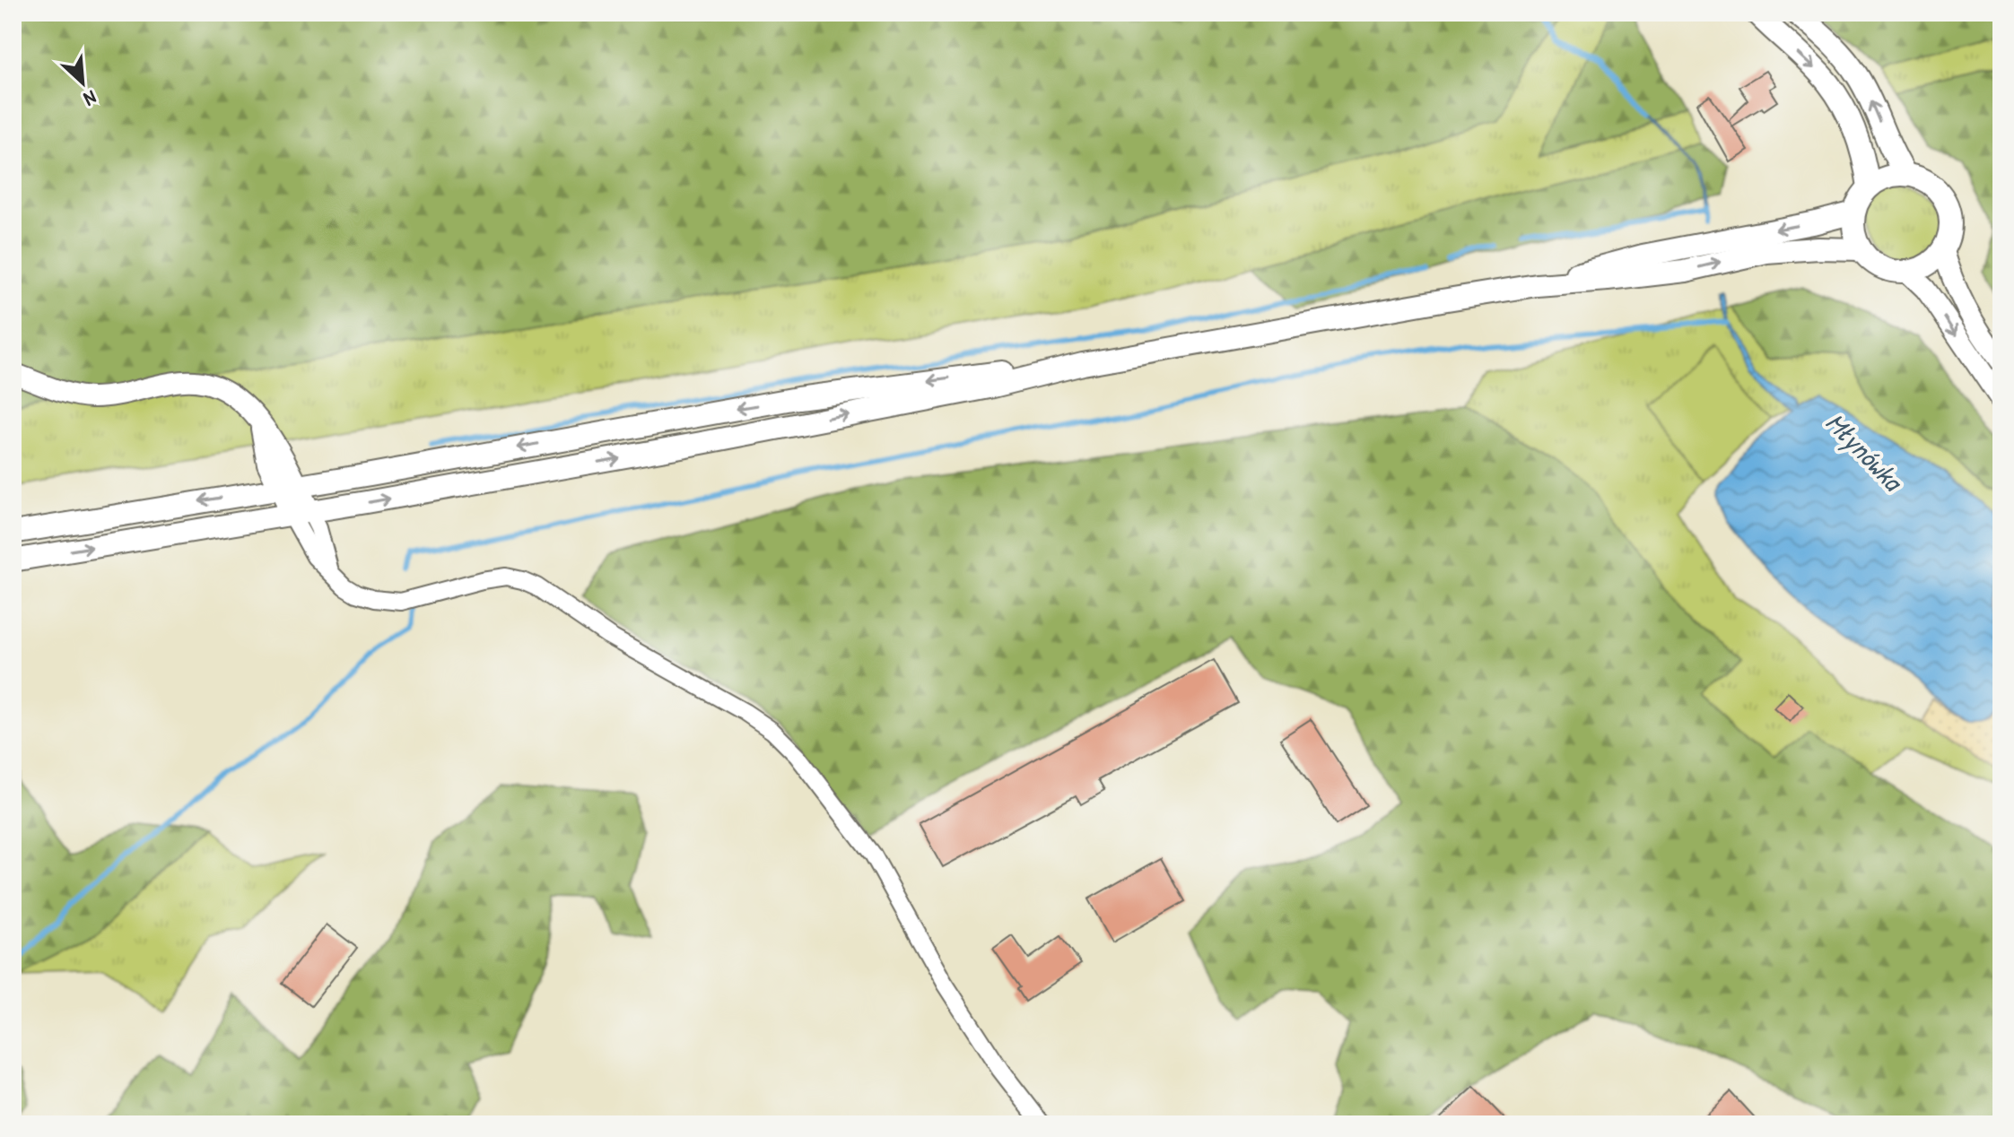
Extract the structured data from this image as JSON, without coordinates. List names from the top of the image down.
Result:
{
  "water": ["Młynówka"],
  "north": "bottom right"
}
